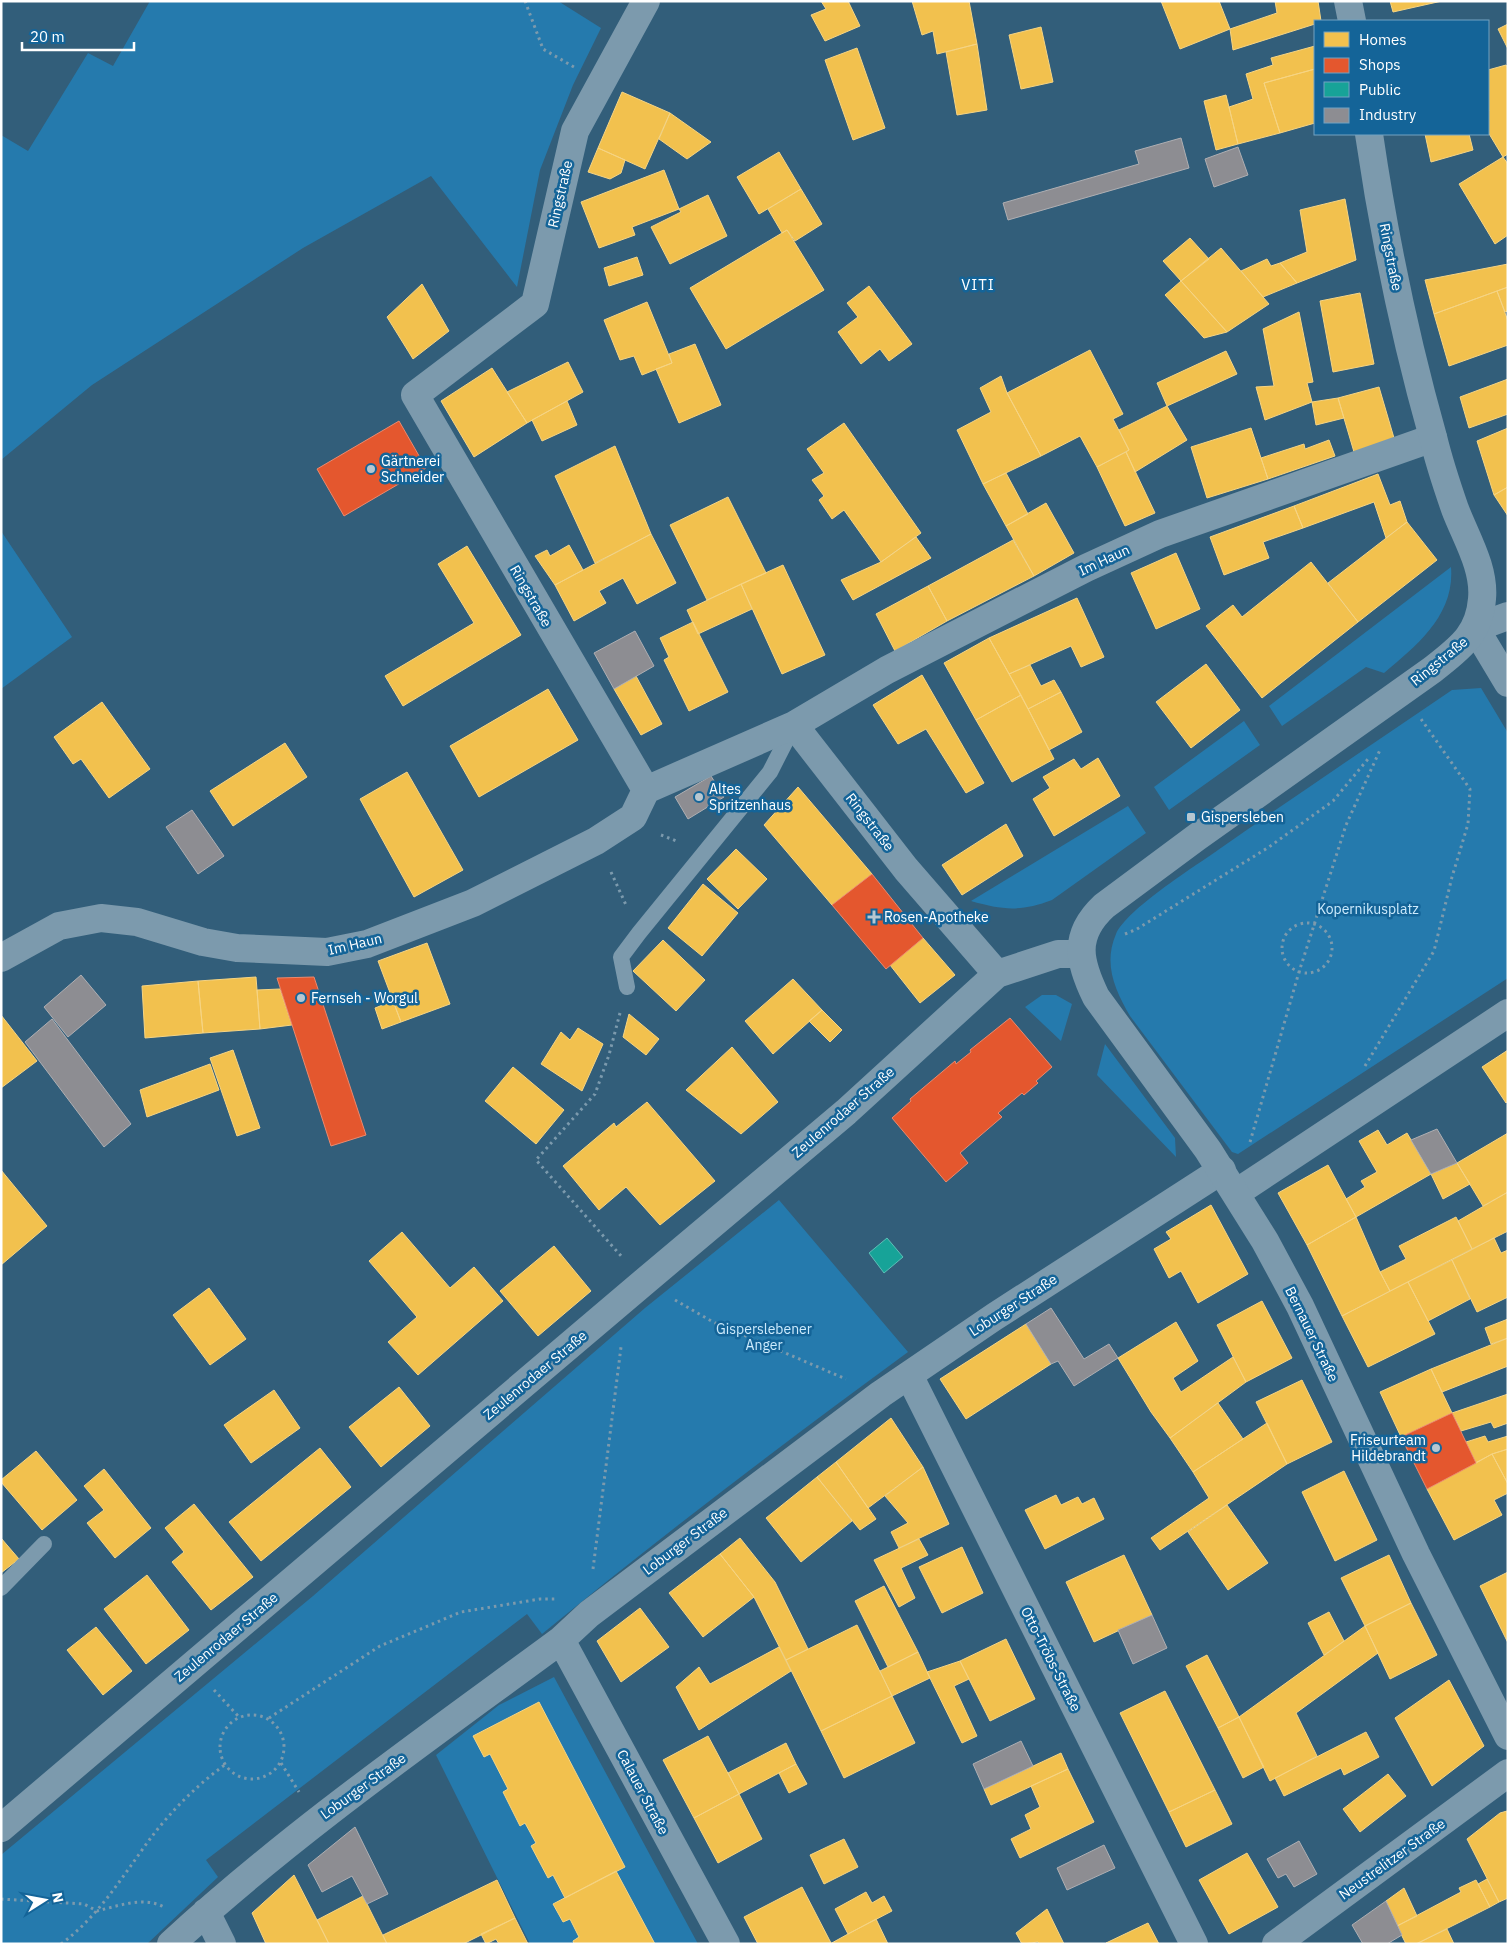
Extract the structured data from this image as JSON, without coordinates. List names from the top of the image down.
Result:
{
  "streets": {
    "street": [
      "Ringstraße",
      "Im Haun",
      "Zeulenrodaer Straße",
      "Loburger Straße",
      "Bernauer Straße",
      "Otto-Tröbs-Straße",
      "Calauer Straße",
      "Neustrelitzer Straße"
    ]
  },
  "crossings": [
    ["Ringstraße", "Im Haun"],
    ["Ringstraße", "Zeulenrodaer Straße"],
    ["Ringstraße", "Bernauer Straße"],
    ["Zeulenrodaer Straße", "Bernauer Straße"],
    ["Loburger Straße", "Bernauer Straße"],
    ["Loburger Straße", "Otto-Tröbs-Straße"],
    ["Loburger Straße", "Calauer Straße"]
  ],
  "districts": ["VITI"],
  "parks": ["Kopernikusplatz", "Gisperslebener Anger"],
  "places": {
    "other": [
      "Gärtnerei Schneider",
      "Altes Spritzenhaus",
      "Fernseh - Worgul",
      "Friseurteam Hildebrandt"
    ],
    "transit": ["Gispersleben"],
    "health": ["Rosen-Apotheke"]
  },
  "legend": [
    "Homes",
    "Shops",
    "Public",
    "Industry"
  ],
  "scale_bar": "20 m",
  "north": "right"
}
